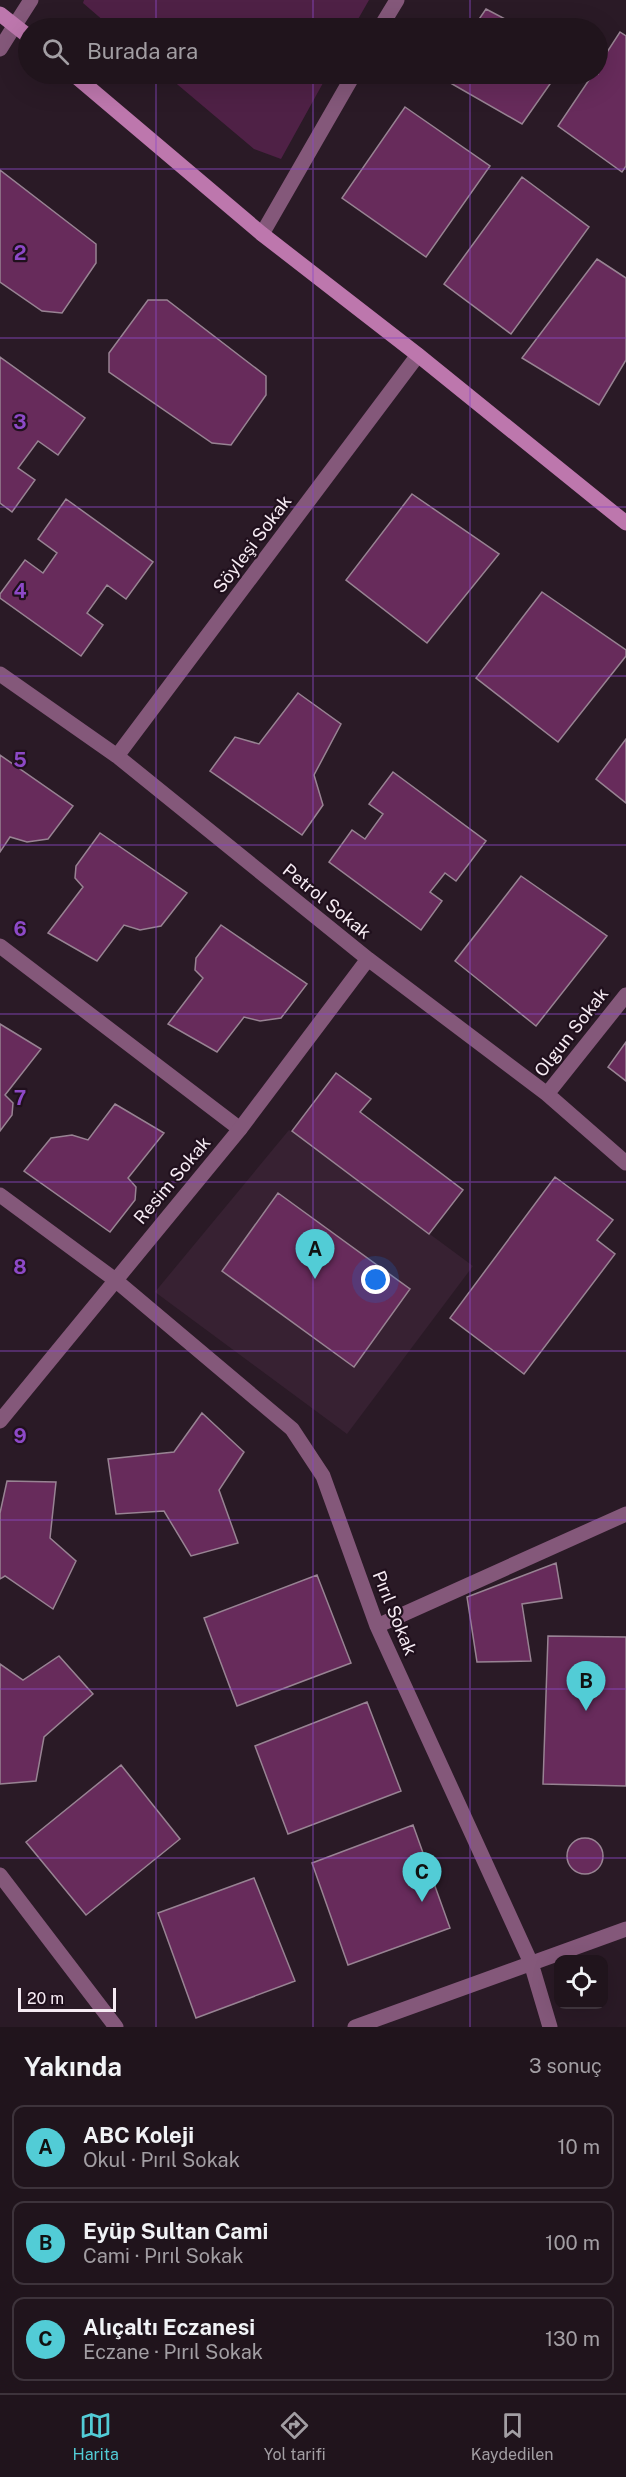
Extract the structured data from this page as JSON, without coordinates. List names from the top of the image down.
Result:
{
  "streets": {
    "street": [
      "Söyleşi Sokak",
      "Petrol Sokak",
      "Olgun Sokak",
      "Resim Sokak",
      "Pırıl Sokak"
    ]
  },
  "crossings": [
    ["Söyleşi Sokak", "Petrol Sokak"],
    ["Petrol Sokak", "Olgun Sokak"],
    ["Petrol Sokak", "Resim Sokak"],
    ["Resim Sokak", "Pırıl Sokak"]
  ],
  "scale_bar": "20 m",
  "page": {
    "search": "Burada ara",
    "pins": ["A", "B", "C"],
    "scale": "20 m",
    "heading": ["Yakında", "3 sonuç"],
    "list": [
      {
        "mark": "A",
        "name": "ABC Koleji",
        "note": "Okul · Pırıl Sokak",
        "value": "10 m"
      },
      {
        "mark": "B",
        "name": "Eyüp Sultan Cami",
        "note": "Cami · Pırıl Sokak",
        "value": "100 m"
      },
      {
        "mark": "C",
        "name": "Alıçaltı Eczanesi",
        "note": "Eczane · Pırıl Sokak",
        "value": "130 m"
      }
    ],
    "nav": ["Harita", "Yol tarifi", "Kaydedilen"]
  },
  "grid": {
    "rows": [
      "2",
      "3",
      "4",
      "5",
      "6",
      "7",
      "8",
      "9"
    ]
  }
}
